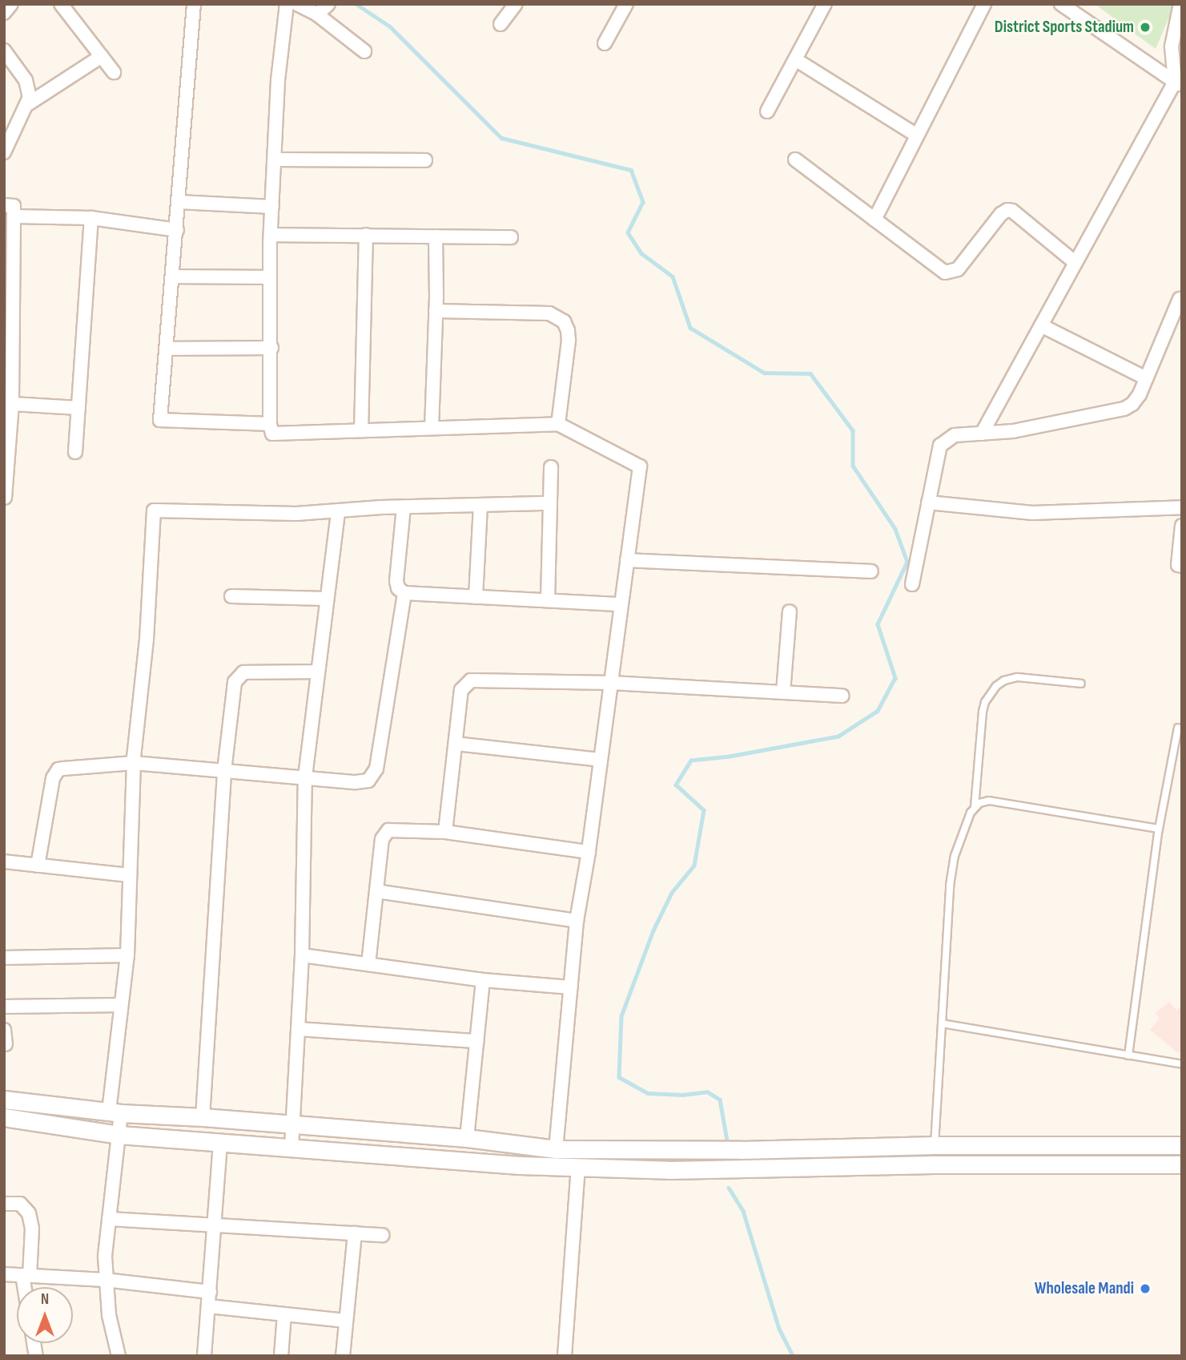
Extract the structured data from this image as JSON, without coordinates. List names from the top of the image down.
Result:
{
  "places": ["District Sports Stadium", "Wholesale Mandi"],
  "north": "top"
}
